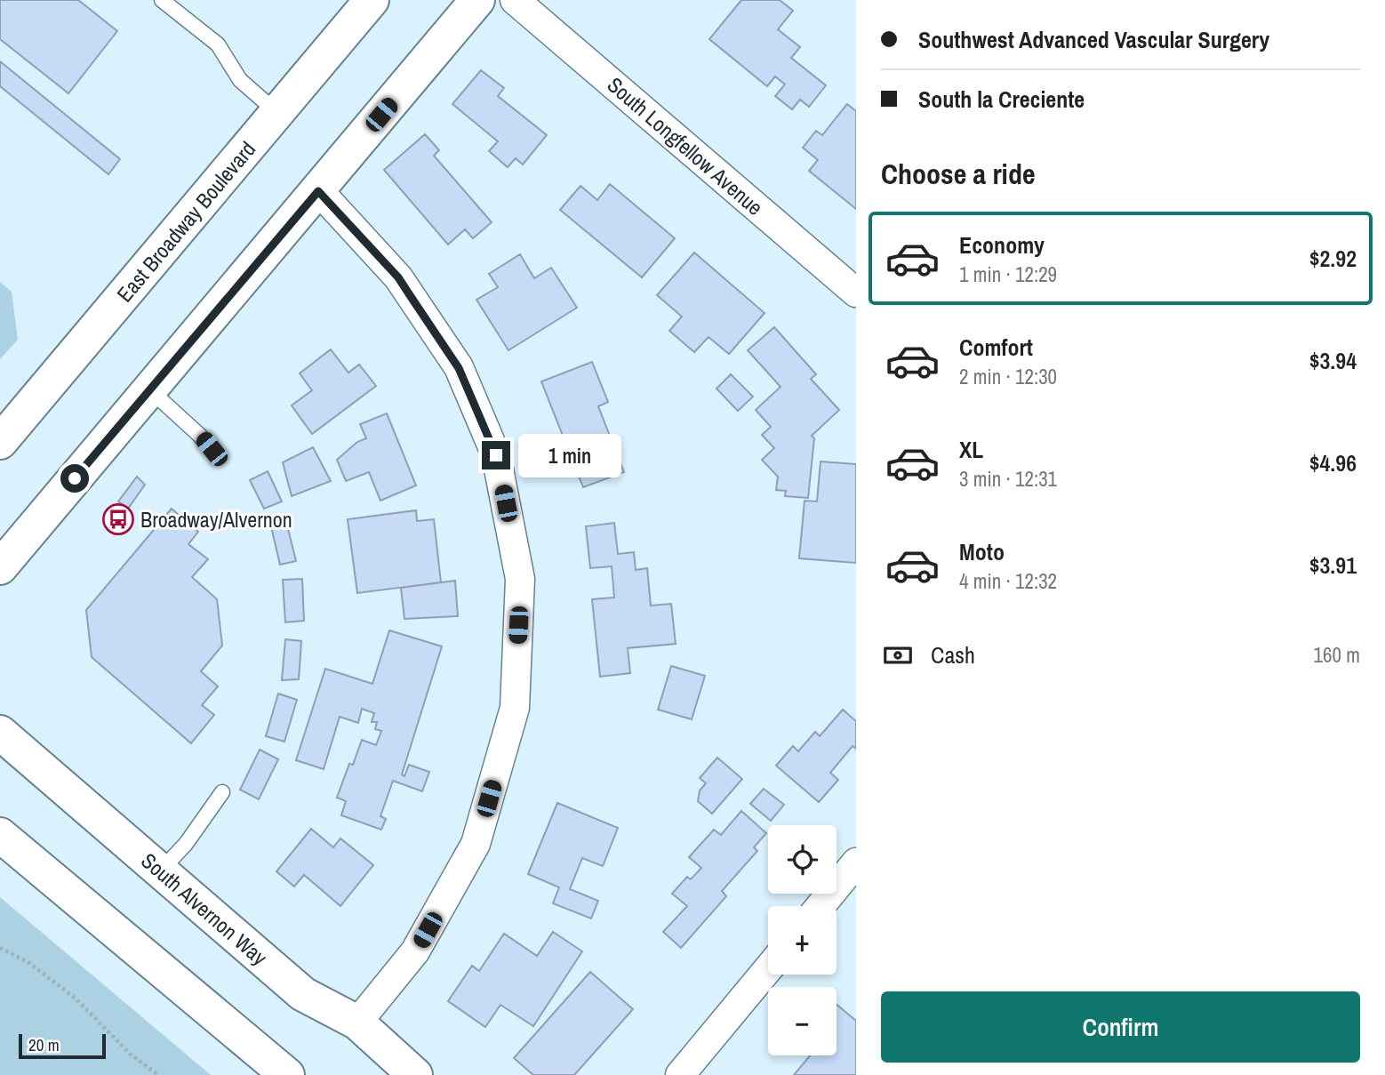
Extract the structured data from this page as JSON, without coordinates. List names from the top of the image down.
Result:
{
  "streets": {
    "main road": ["East Broadway Boulevard", "South Alvernon Way"],
    "street": ["South Longfellow Avenue"]
  },
  "places": {
    "bus stop": ["Broadway/Alvernon"]
  },
  "scale_bar": "20 m",
  "page": {
    "banner": ["Southwest Advanced Vascular Surgery", "South la Creciente"],
    "heading": "Choose a ride",
    "list": [
      {
        "name": "Economy",
        "note": "1 min · 12:29",
        "value": "$2.92"
      },
      {
        "name": "Comfort",
        "note": "2 min · 12:30",
        "value": "$3.94"
      },
      {
        "name": "XL",
        "note": "3 min · 12:31",
        "value": "$4.96"
      },
      {
        "name": "Moto",
        "note": "4 min · 12:32",
        "value": "$3.91"
      }
    ],
    "bubble": "1 min",
    "pay": ["Cash", "160 m"],
    "map_buttons": ["+", "−"],
    "buttons": "Confirm",
    "scale": "20 m"
  }
}
